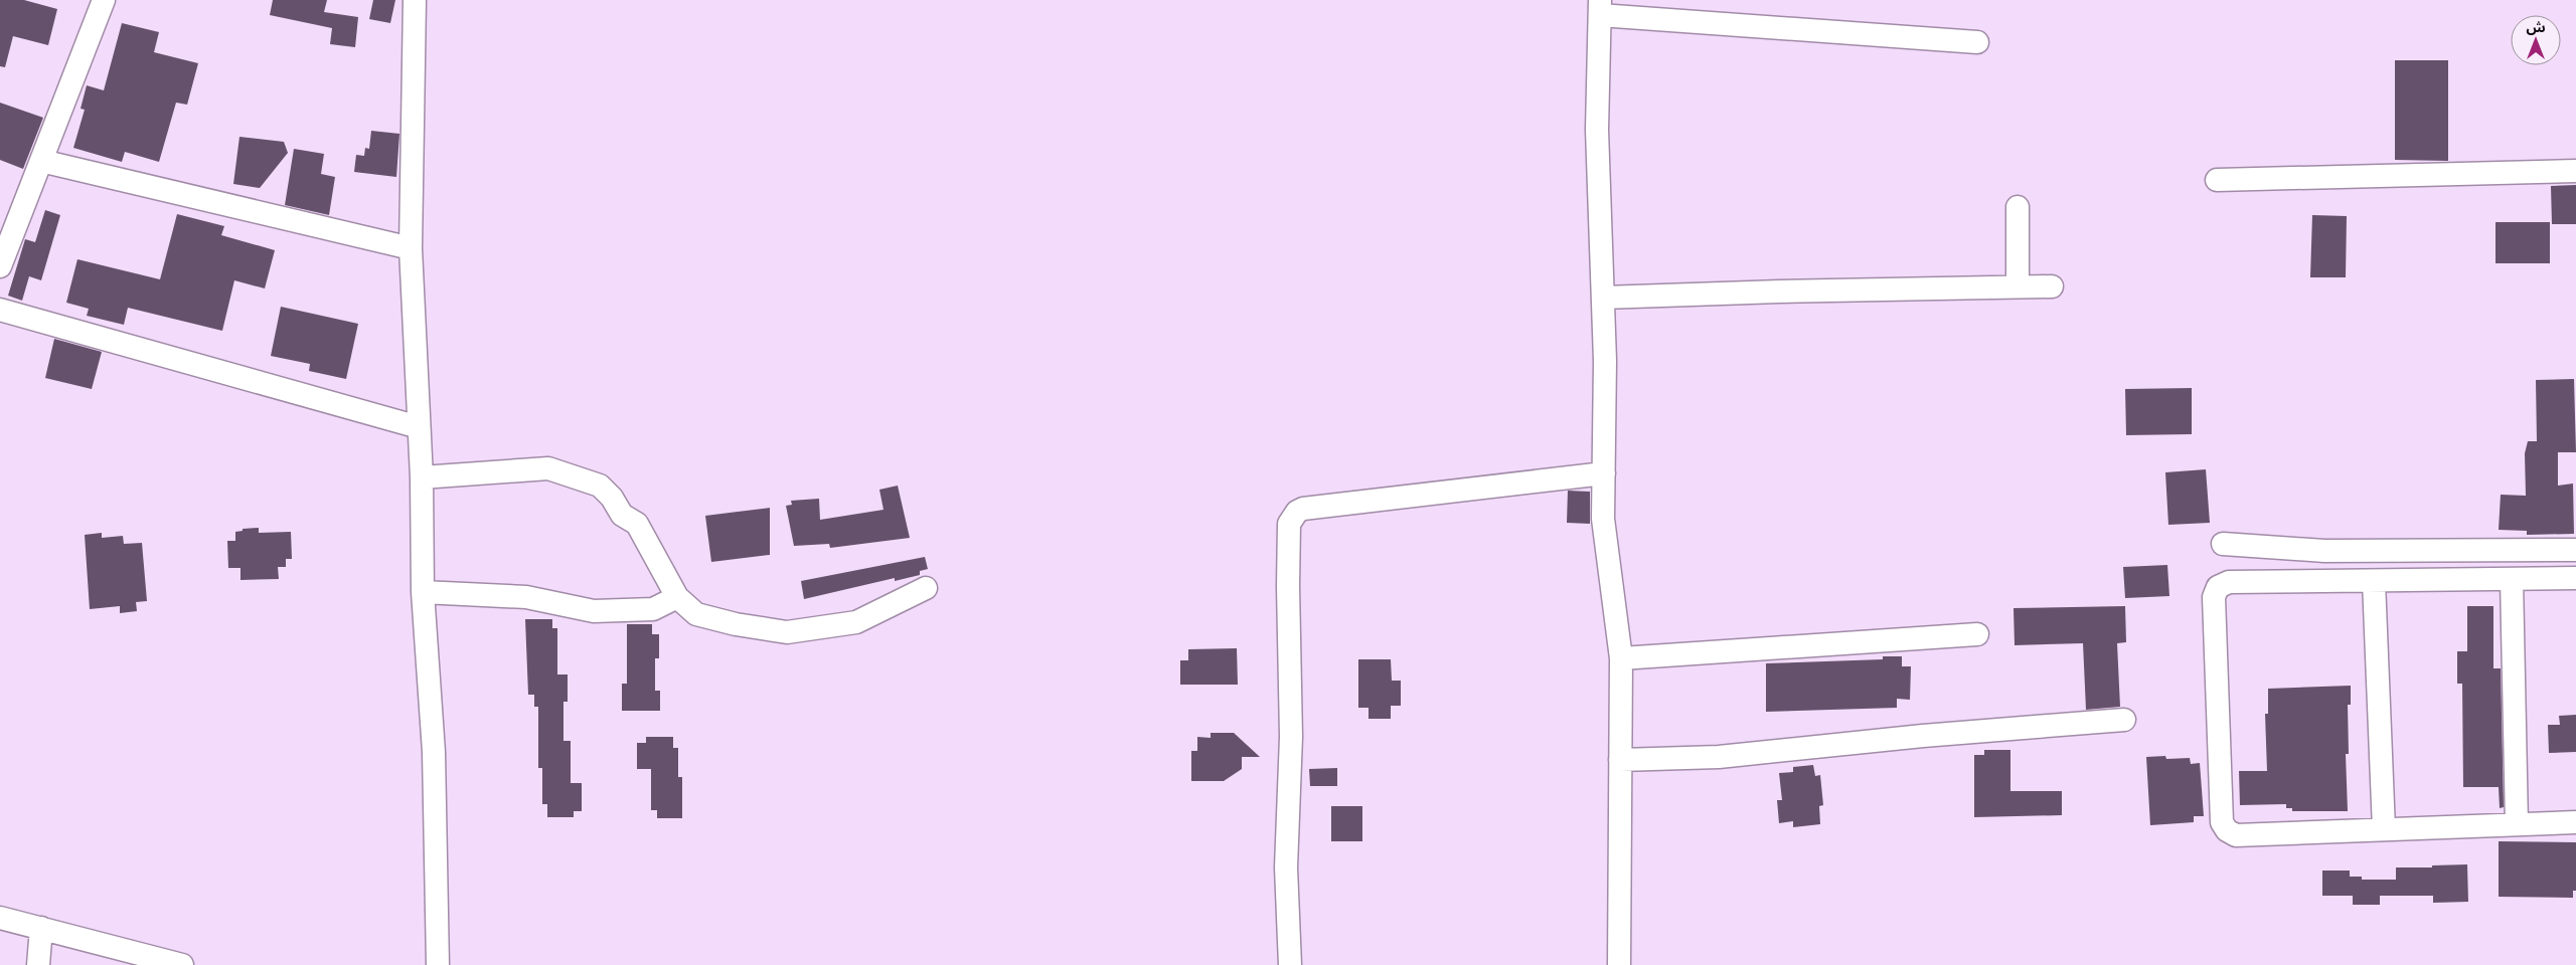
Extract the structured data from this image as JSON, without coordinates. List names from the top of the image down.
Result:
{
  "north": "top"
}
